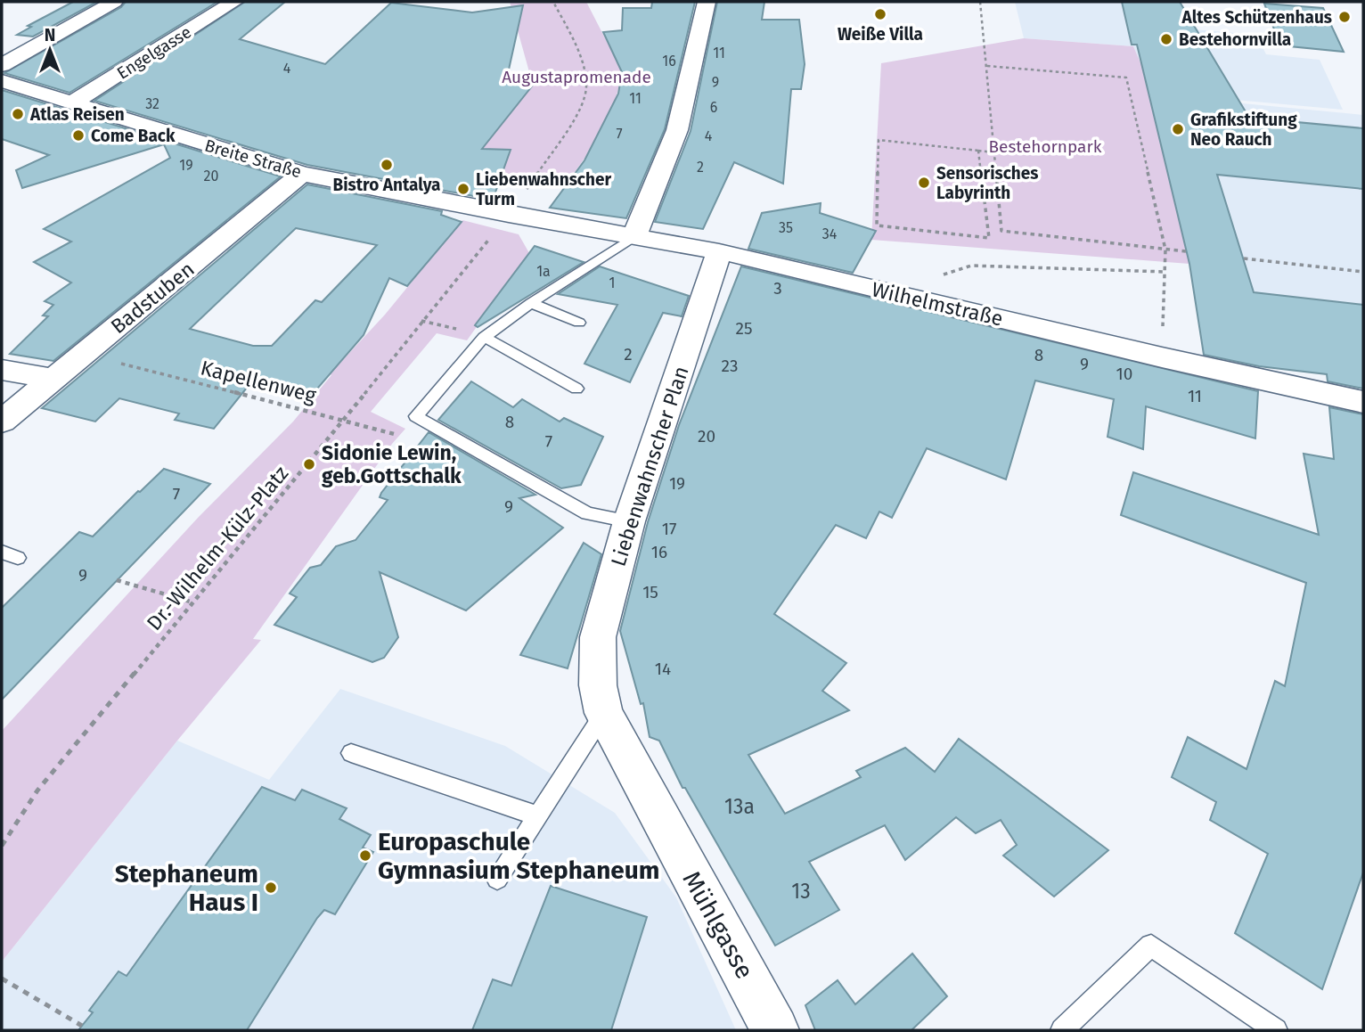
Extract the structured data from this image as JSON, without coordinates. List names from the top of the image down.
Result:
{
  "streets": {
    "street": [
      "Engelgasse",
      "Breite Straße",
      "Badstuben",
      "Wilhelmstraße",
      "Liebenwahnscher Plan",
      "Mühlgasse"
    ],
    "path": ["Kapellenweg", "Dr.-Wilhelm-Külz-Platz"]
  },
  "crossings": [
    ["Engelgasse", "Breite Straße"],
    ["Breite Straße", "Badstuben"],
    ["Breite Straße", "Wilhelmstraße"],
    ["Breite Straße", "Dr.-Wilhelm-Külz-Platz"],
    ["Badstuben", "Kapellenweg"],
    ["Wilhelmstraße", "Liebenwahnscher Plan"],
    ["Wilhelmstraße", "Dr.-Wilhelm-Külz-Platz"],
    ["Kapellenweg", "Dr.-Wilhelm-Külz-Platz"],
    ["Liebenwahnscher Plan", "Mühlgasse"]
  ],
  "parks": ["Augustapromenade", "Bestehornpark"],
  "places": [
    "Weiße Villa",
    "Altes Schützenhaus",
    "Bestehornvilla",
    "Atlas Reisen",
    "Grafikstiftung Neo Rauch",
    "Come Back",
    "Bistro Antalya",
    "Sensorisches Labyrinth",
    "Liebenwahnscher Turm",
    "Sidonie Lewin, geb.Gottschalk",
    "Europaschule Gymnasium Stephaneum",
    "Stephaneum Haus I"
  ],
  "house_numbers": [
    "11",
    "16",
    "4",
    "9",
    "11",
    "32",
    "6",
    "7",
    "4",
    "19",
    "2",
    "20",
    "35",
    "34",
    "1a",
    "1",
    "3",
    "25",
    "2",
    "8",
    "9",
    "23",
    "10",
    "11",
    "8",
    "20",
    "7",
    "19",
    "7",
    "9",
    "17",
    "16",
    "9",
    "15",
    "14",
    "13a",
    "13"
  ],
  "north": "top"
}
